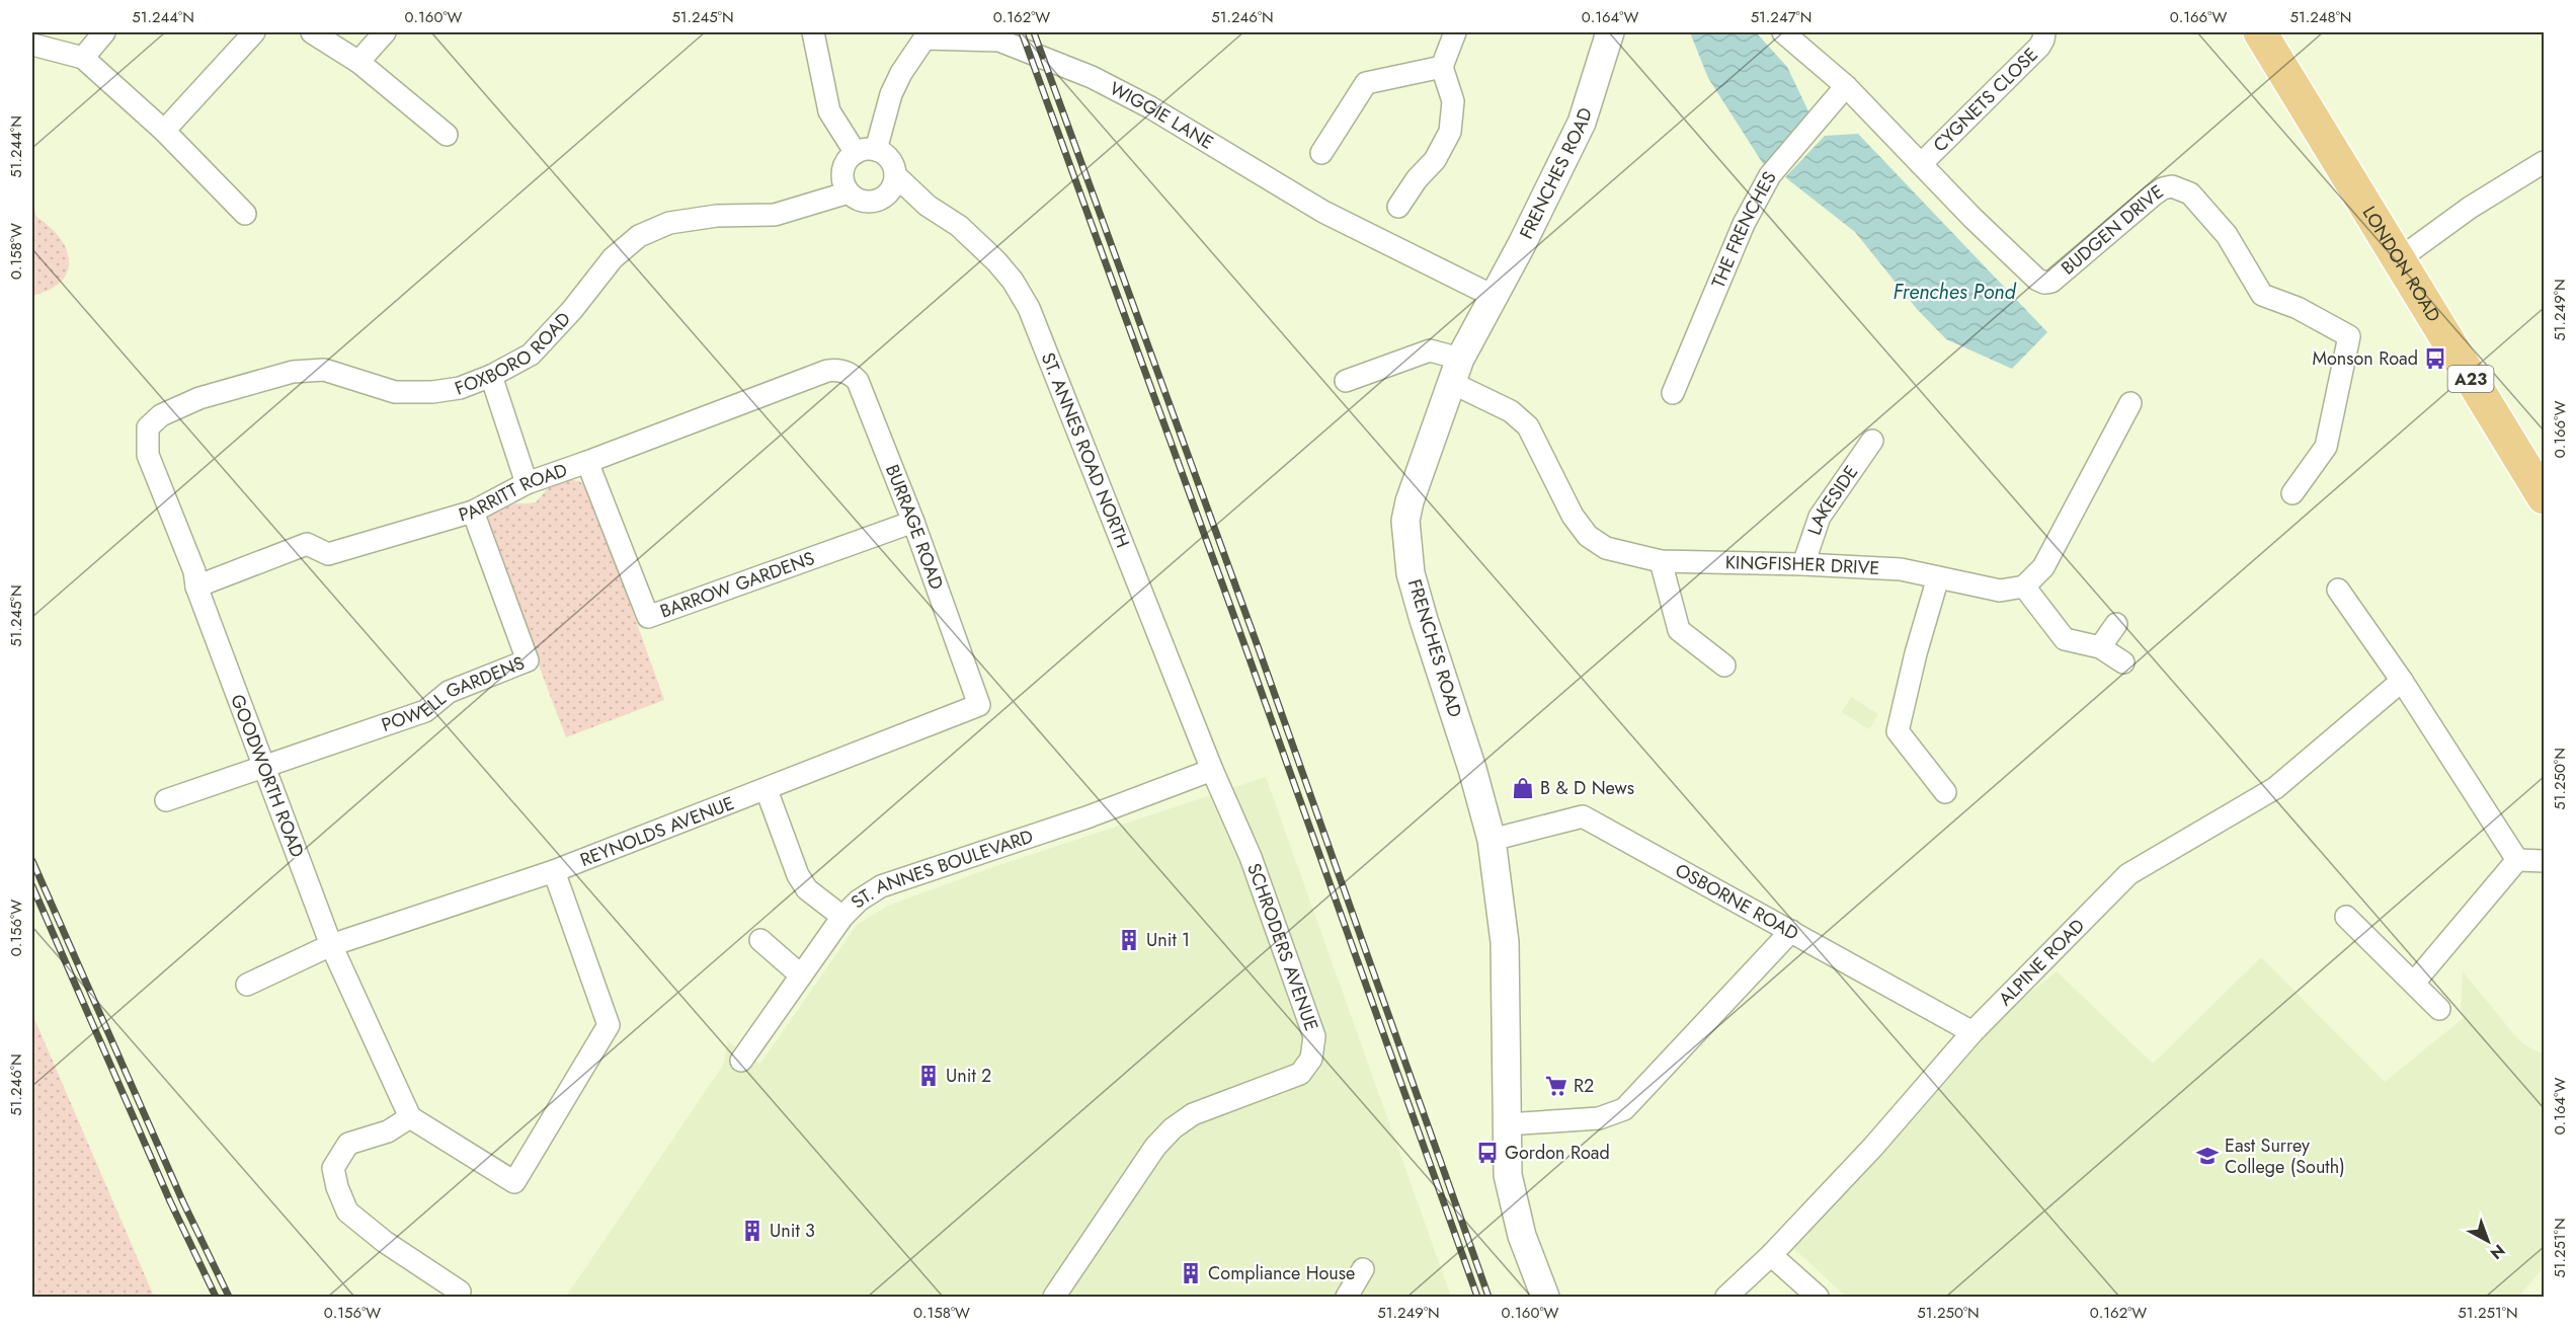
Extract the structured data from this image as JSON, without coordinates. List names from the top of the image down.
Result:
{
  "streets": {
    "main road": ["LONDON ROAD", "A23"],
    "street": [
      "CYGNETS CLOSE",
      "WIGGIE LANE",
      "FRENCHES ROAD",
      "THE FRENCHES",
      "BUDGEN DRIVE",
      "FOXBORO ROAD",
      "ST. ANNES ROAD NORTH",
      "PARRITT ROAD",
      "LAKESIDE",
      "BURRAGE ROAD",
      "KINGFISHER DRIVE",
      "BARROW GARDENS",
      "POWELL GARDENS",
      "GOODWORTH ROAD",
      "REYNOLDS AVENUE",
      "ST. ANNES BOULEVARD",
      "OSBORNE ROAD",
      "SCHRODERS AVENUE",
      "ALPINE ROAD"
    ]
  },
  "crossings": [
    ["CYGNETS CLOSE", "BUDGEN DRIVE"],
    ["WIGGIE LANE", "FRENCHES ROAD"],
    ["WIGGIE LANE", "FOXBORO ROAD"],
    ["WIGGIE LANE", "ST. ANNES ROAD NORTH"],
    ["FRENCHES ROAD", "KINGFISHER DRIVE"],
    ["FRENCHES ROAD", "OSBORNE ROAD"],
    ["THE FRENCHES", "BUDGEN DRIVE"],
    ["FOXBORO ROAD", "ST. ANNES ROAD NORTH"],
    ["FOXBORO ROAD", "GOODWORTH ROAD"],
    ["ST. ANNES ROAD NORTH", "ST. ANNES BOULEVARD"],
    ["ST. ANNES ROAD NORTH", "SCHRODERS AVENUE"],
    ["PARRITT ROAD", "BURRAGE ROAD"],
    ["PARRITT ROAD", "BARROW GARDENS"],
    ["PARRITT ROAD", "POWELL GARDENS"],
    ["PARRITT ROAD", "GOODWORTH ROAD"],
    ["LAKESIDE", "KINGFISHER DRIVE"],
    ["BURRAGE ROAD", "BARROW GARDENS"],
    ["BURRAGE ROAD", "REYNOLDS AVENUE"],
    ["POWELL GARDENS", "GOODWORTH ROAD"],
    ["GOODWORTH ROAD", "REYNOLDS AVENUE"],
    ["ST. ANNES BOULEVARD", "SCHRODERS AVENUE"],
    ["OSBORNE ROAD", "ALPINE ROAD"]
  ],
  "water": ["Frenches Pond"],
  "places": {
    "bus stop": ["Monson Road", "Gordon Road"],
    "shop": ["B & D News"],
    "building": [
      "Unit 1",
      "Unit 2",
      "Unit 3",
      "Compliance House"
    ],
    "supermarket": ["R2"],
    "school or university": ["East Surrey College (South)"]
  },
  "north": "bottom right",
  "coordinates": [
    "51.244°N",
    "0.160°W",
    "51.245°N",
    "0.162°W",
    "51.246°N",
    "0.164°W",
    "51.247°N",
    "0.166°W",
    "51.248°N",
    "0.158°W",
    "51.249°N",
    "51.250°N",
    "0.156°W",
    "51.251°N"
  ]
}
